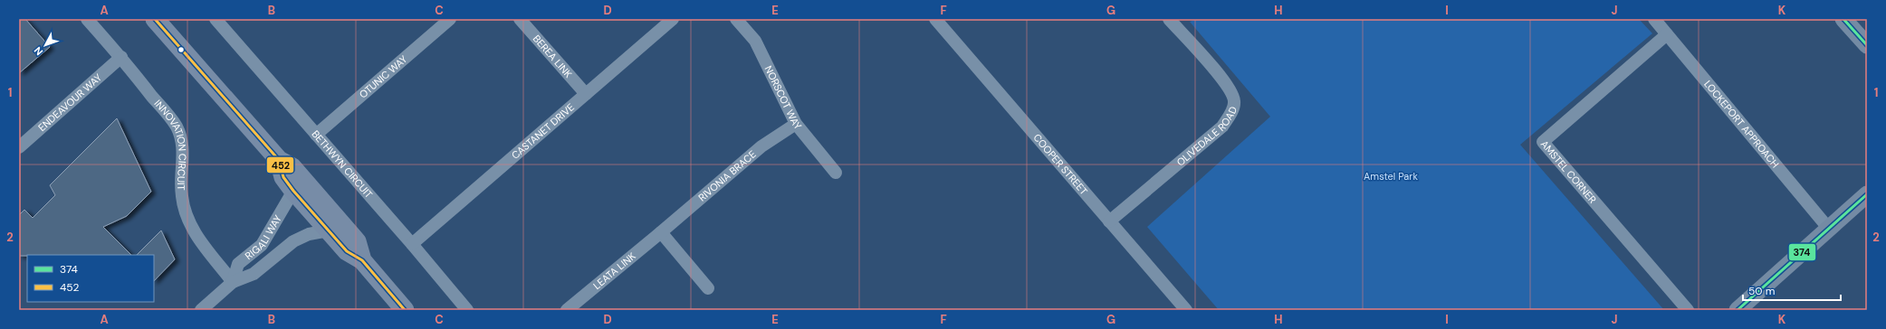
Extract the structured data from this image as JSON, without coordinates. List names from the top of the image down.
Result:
{
  "streets": {
    "street": [
      "BEREA LINK",
      "OTUNIC WAY",
      "NORSCOT WAY",
      "ENDEAVOUR WAY",
      "LOCKEPORT APPROACH",
      "CASTANET DRIVE",
      "OLIVEDALE ROAD",
      "INNOVATION CIRCUIT",
      "BETHWYN CIRCUIT",
      "COOPER STREET",
      "AMSTEL CORNER",
      "RIVONIA BRACE",
      "RIGALI WAY",
      "LEATA LINK"
    ]
  },
  "crossings": [
    ["BEREA LINK", "CASTANET DRIVE"],
    ["OTUNIC WAY", "BETHWYN CIRCUIT"],
    ["NORSCOT WAY", "RIVONIA BRACE"],
    ["ENDEAVOUR WAY", "INNOVATION CIRCUIT"],
    ["LOCKEPORT APPROACH", "AMSTEL CORNER"],
    ["CASTANET DRIVE", "BETHWYN CIRCUIT"],
    ["OLIVEDALE ROAD", "COOPER STREET"],
    ["INNOVATION CIRCUIT", "RIGALI WAY"],
    ["RIVONIA BRACE", "LEATA LINK"]
  ],
  "parks": ["Amstel Park"],
  "lines": ["transit line 374", "transit line 452"],
  "legend": ["374", "452"],
  "scale_bar": "50 m",
  "north": "bottom left",
  "grid": {
    "columns": [
      "A",
      "B",
      "C",
      "D",
      "E",
      "F",
      "G",
      "H",
      "I",
      "J",
      "K"
    ],
    "rows": ["1", "2"]
  }
}
